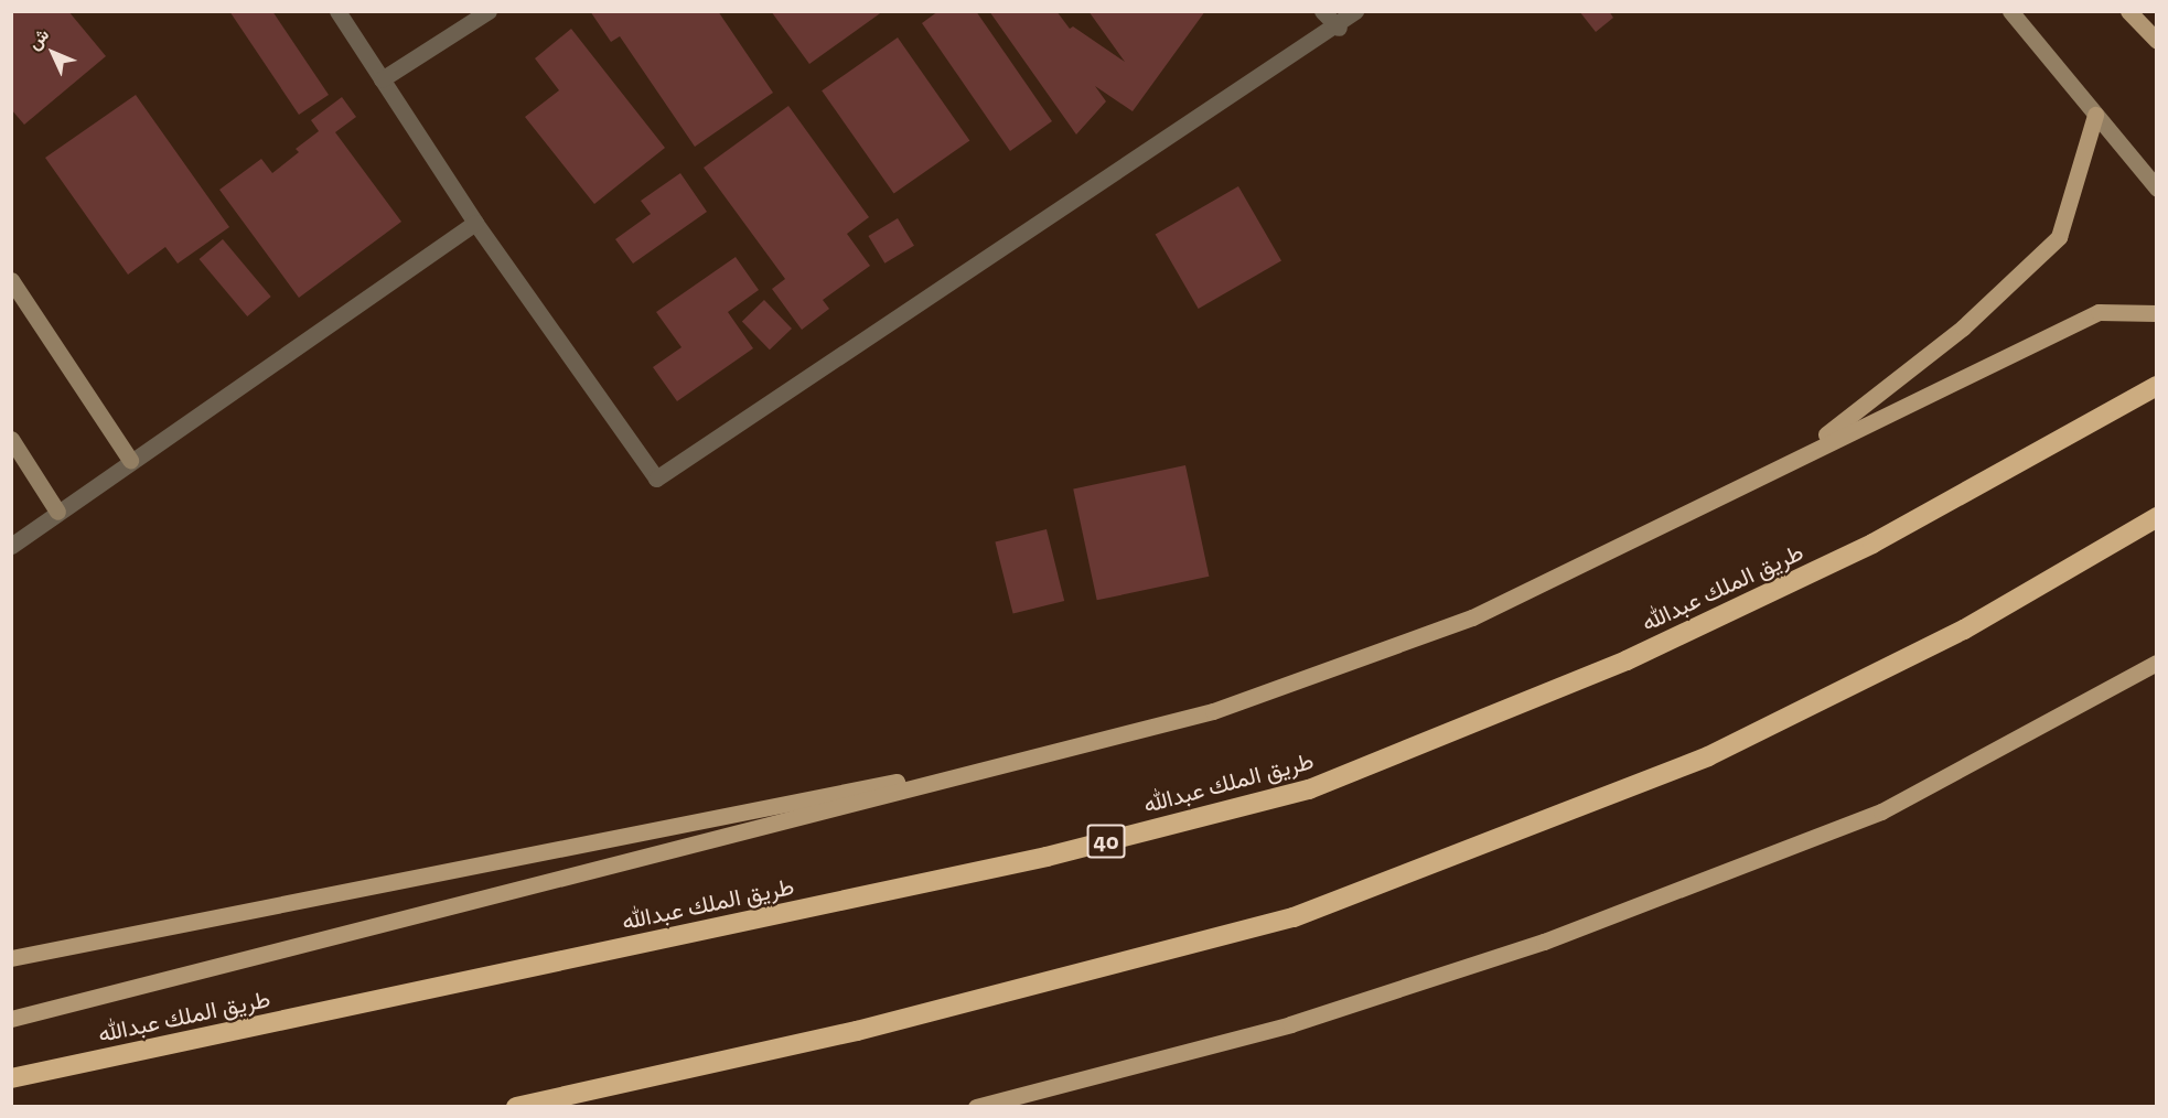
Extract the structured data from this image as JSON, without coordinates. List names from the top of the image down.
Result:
{
  "streets": {
    "highway": ["طريق الملك عبدالله", "40"]
  },
  "north": "top left"
}
